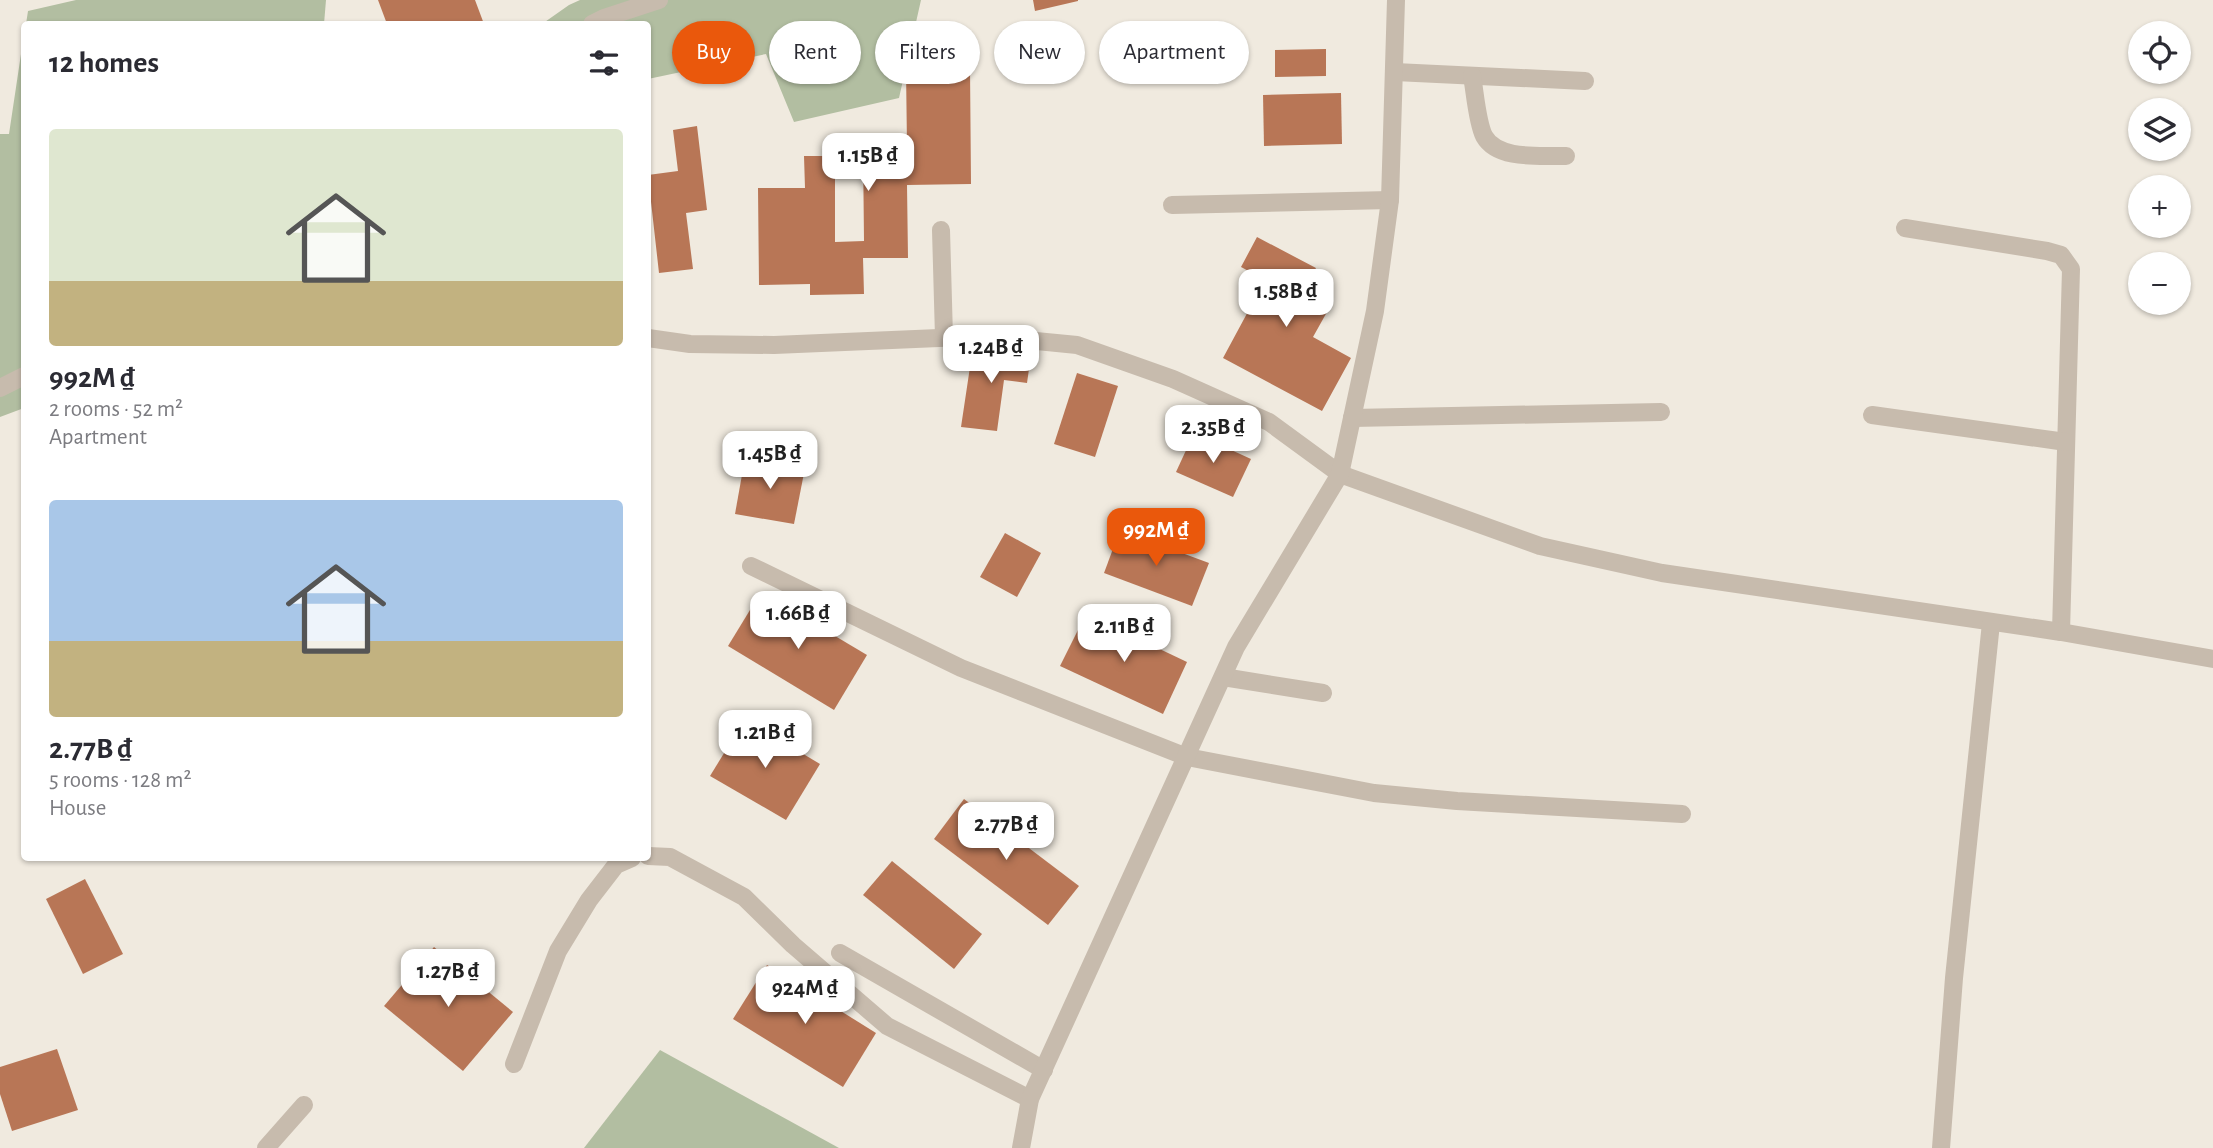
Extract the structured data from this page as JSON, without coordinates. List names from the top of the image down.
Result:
{
  "page": {
    "map_buttons": ["+", "−"],
    "chip": [
      "Buy",
      "Rent",
      "Filters",
      "New",
      "Apartment"
    ],
    "heading": "12 homes",
    "list": [
      {
        "name": "992M ₫",
        "note": "2 rooms · 52 m² · Apartment"
      },
      {
        "name": "2.77B ₫",
        "note": "5 rooms · 128 m² · House"
      }
    ],
    "price": [
      "1.15B ₫",
      "1.58B ₫",
      "1.24B ₫",
      "2.35B ₫",
      "1.45B ₫",
      "992M ₫",
      "1.66B ₫",
      "2.11B ₫",
      "1.21B ₫",
      "2.77B ₫",
      "1.27B ₫",
      "924M ₫"
    ]
  }
}
